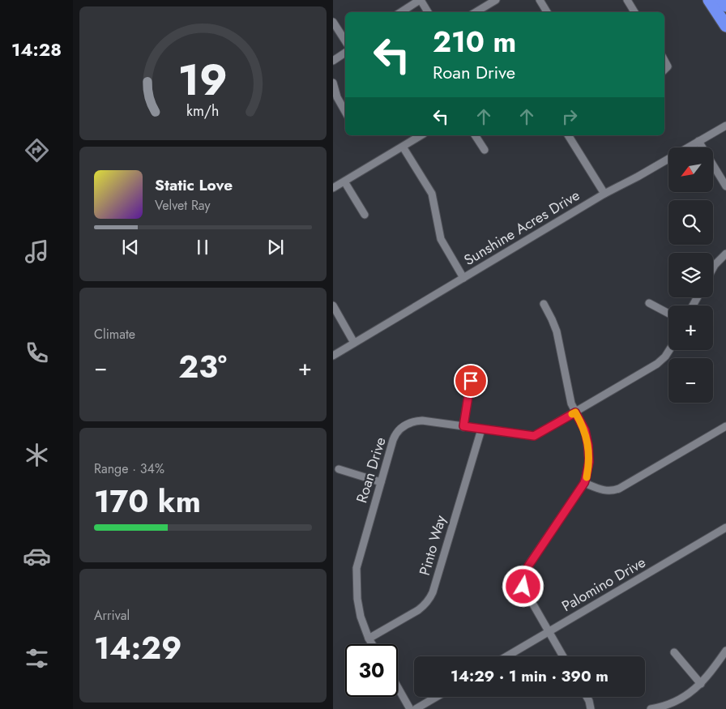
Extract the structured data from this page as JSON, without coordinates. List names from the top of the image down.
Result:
{
  "streets": {
    "street": [
      "Sunshine Acres Drive",
      "Roan Drive",
      "Pinto Way",
      "Palomino Drive"
    ]
  },
  "crossings": [
    ["Roan Drive", "Pinto Way"]
  ],
  "north": "bottom left",
  "page": {
    "tabs": "14:28",
    "turn": ["210 m", "Roan Drive"],
    "map_buttons": ["+", "−"],
    "song": ["Static Love", "Velvet Ray"],
    "tile": [
      "Climate",
      ["Range · 34%", "170 km"],
      ["Arrival", "14:29"]
    ],
    "heat": ["−", "23°", "+"],
    "limit": "30",
    "trip": "14:29 · 1 min · 390 m",
    "gauge": ["19", "km/h"]
  }
}
